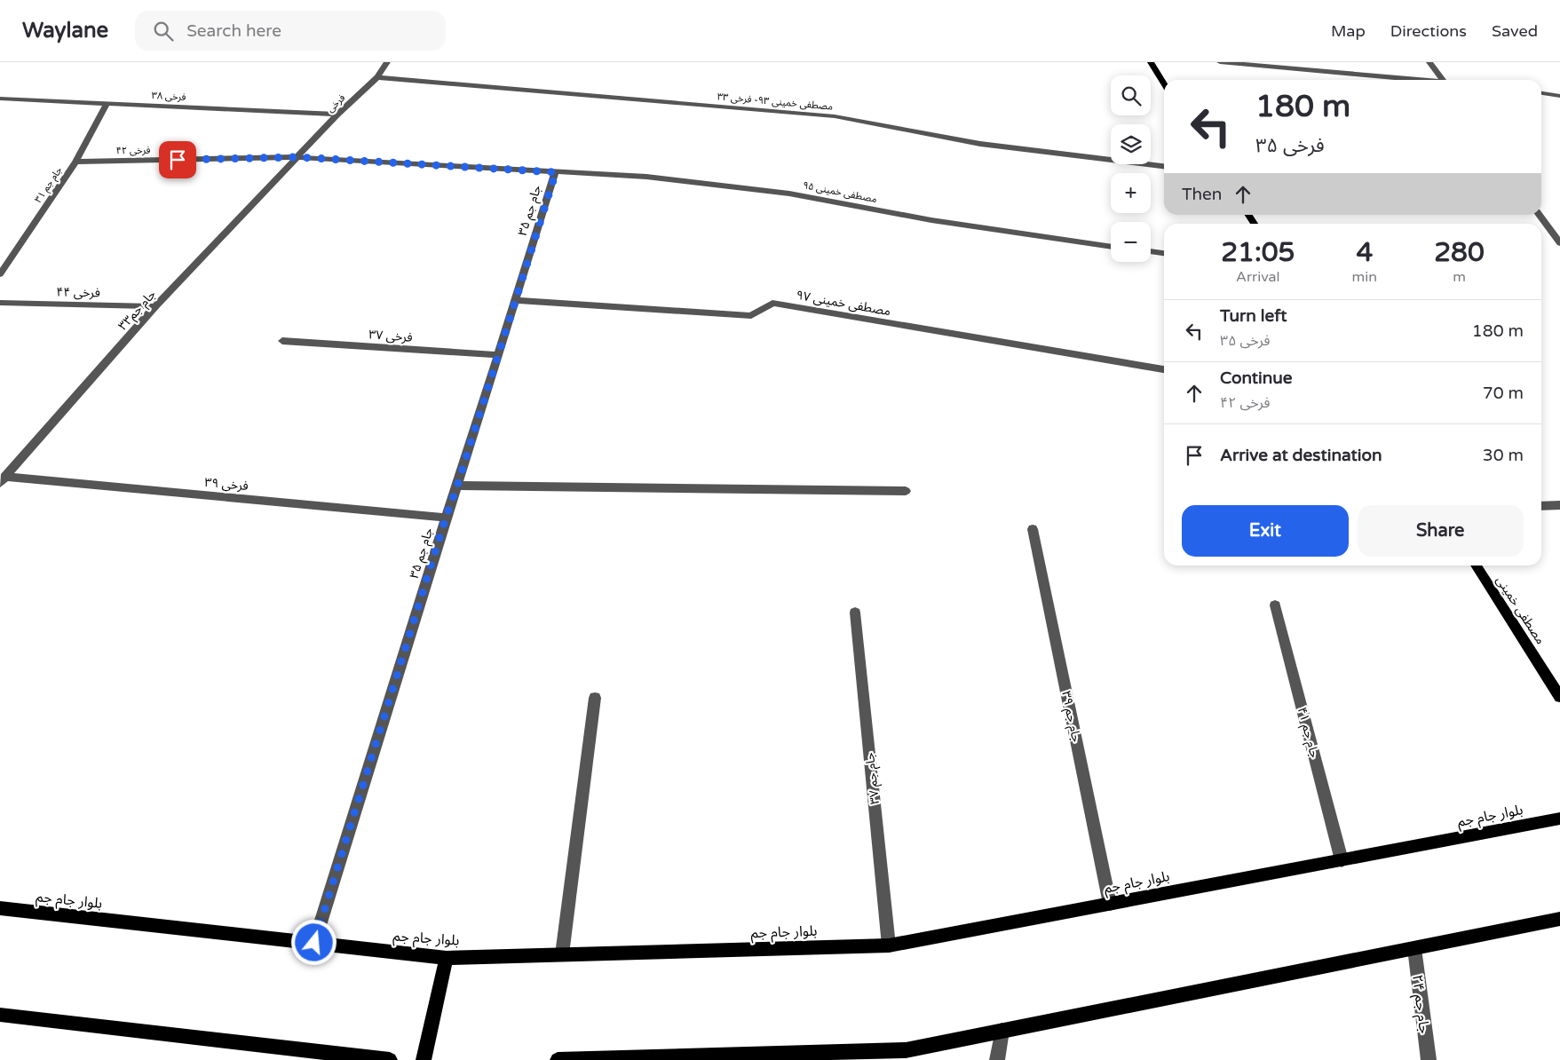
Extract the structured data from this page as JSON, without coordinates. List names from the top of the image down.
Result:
{
  "streets": {
    "main road": ["مصطفی خمینی", "بلوار جام جم"],
    "street": [
      "فرخی ۳۸",
      "مصطفی خمینی ۹۳- فرخی ۳۳",
      "فرخی",
      "فرخی ۴۲",
      "جام جم ۳۱",
      "مصطفی خمینی ۹۵",
      "جام جم ۳۵",
      "فرخی ۴۴",
      "مصطفی خمینی ۹۷",
      "جام جم۳۳",
      "فرخی ۳۷",
      "فرخی ۳۹",
      "جام جم ۳۹",
      "جام جم ۴۱",
      "جام جم ۳۷",
      "جام جم ۲۴"
    ]
  },
  "crossings": [
    ["فرخی ۳۸", "فرخی"],
    ["فرخی ۳۸", "جام جم ۳۱"],
    ["مصطفی خمینی ۹۳- فرخی ۳۳", "فرخی"],
    ["فرخی", "فرخی ۴۲"],
    ["فرخی", "جام جم۳۳"],
    ["فرخی ۴۲", "جام جم ۳۱"],
    ["فرخی ۴۲", "مصطفی خمینی ۹۵"],
    ["فرخی ۴۲", "جام جم ۳۵"],
    ["فرخی ۴۲", "جام جم۳۳"],
    ["مصطفی خمینی ۹۵", "جام جم ۳۵"],
    ["جام جم ۳۵", "مصطفی خمینی ۹۷"],
    ["جام جم ۳۵", "فرخی ۳۷"],
    ["جام جم ۳۵", "فرخی ۳۹"],
    ["جام جم ۳۵", "بلوار جام جم"],
    ["فرخی ۴۴", "جام جم۳۳"],
    ["جام جم۳۳", "فرخی ۳۹"],
    ["جام جم ۳۹", "بلوار جام جم"],
    ["جام جم ۴۱", "بلوار جام جم"],
    ["جام جم ۳۷", "بلوار جام جم"]
  ],
  "page": {
    "header": "Waylane",
    "search": "Search here",
    "nav": ["Map", "Directions", "Saved"],
    "map_buttons": ["+", "−"],
    "turn": ["180 m", "فرخی ۳۵"],
    "then": "Then",
    "eta": [
      "21:05",
      "Arrival",
      "4",
      "min",
      "280",
      "m"
    ],
    "list": [
      {
        "name": "Turn left",
        "note": "فرخی ۳۵",
        "value": "180 m"
      },
      {
        "name": "Continue",
        "note": "فرخی ۴۲",
        "value": "70 m"
      },
      {
        "name": "Arrive at destination",
        "value": "30 m"
      }
    ],
    "buttons": ["Exit", "Share"]
  }
}
